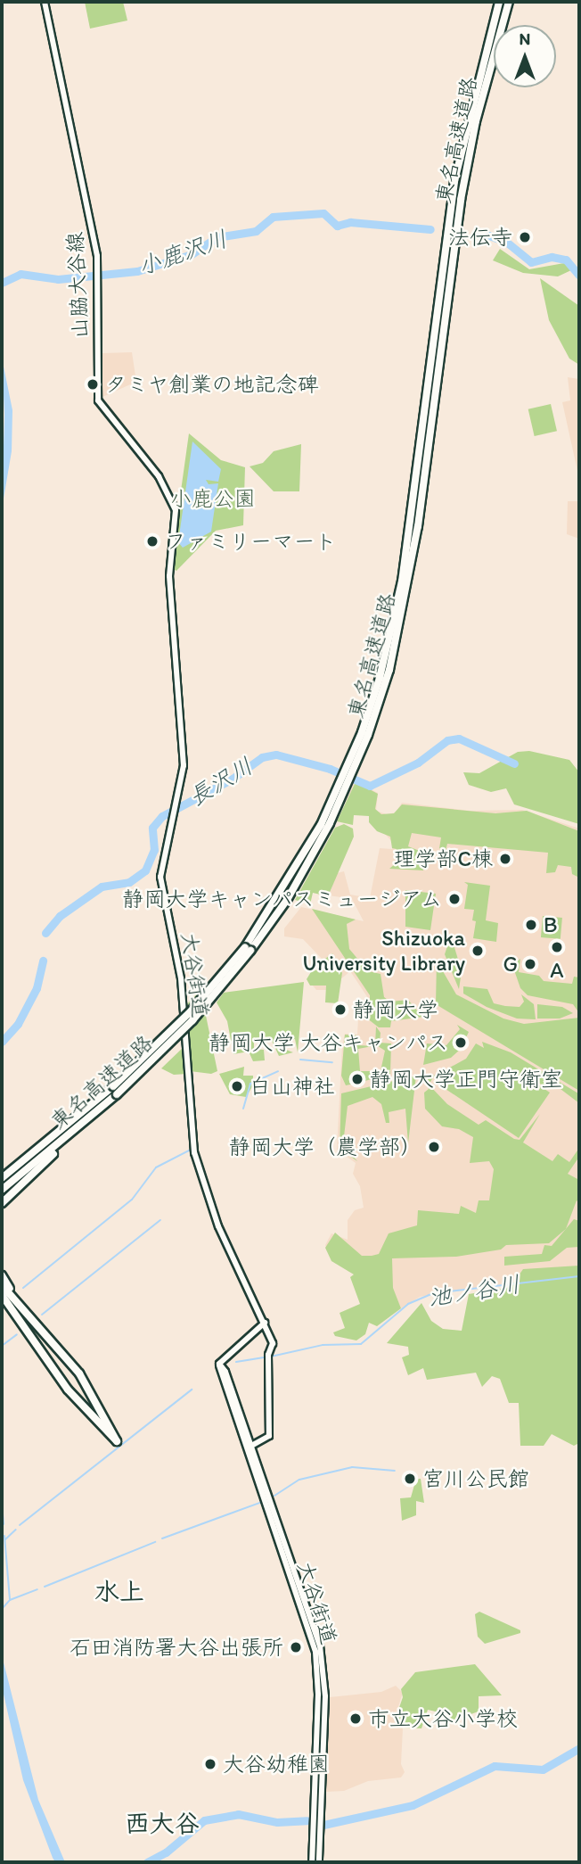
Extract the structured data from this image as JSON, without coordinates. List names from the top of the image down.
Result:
{
  "streets": {
    "highway": ["東名高速道路"],
    "main road": ["山脇大谷線", "大谷街道"]
  },
  "crossings": [
    ["山脇大谷線", "大谷街道"]
  ],
  "districts": ["水上", "西大谷"],
  "water": ["小鹿沢川", "長沢川", "池ノ谷川"],
  "parks": ["小鹿公園"],
  "places": [
    "法伝寺",
    "タミヤ創業の地記念碑",
    "ファミリーマート",
    "理学部C棟",
    "静岡大学キャンパスミュージアム",
    "B",
    "A",
    "Shizuoka University Library",
    "G",
    "静岡大学",
    "静岡大学 大谷キャンパス",
    "静岡大学正門守衛室",
    "白山神社",
    "静岡大学（農学部）",
    "宮川公民館",
    "石田消防署大谷出張所",
    "市立大谷小学校",
    "大谷幼稚園"
  ],
  "north": "top"
}
